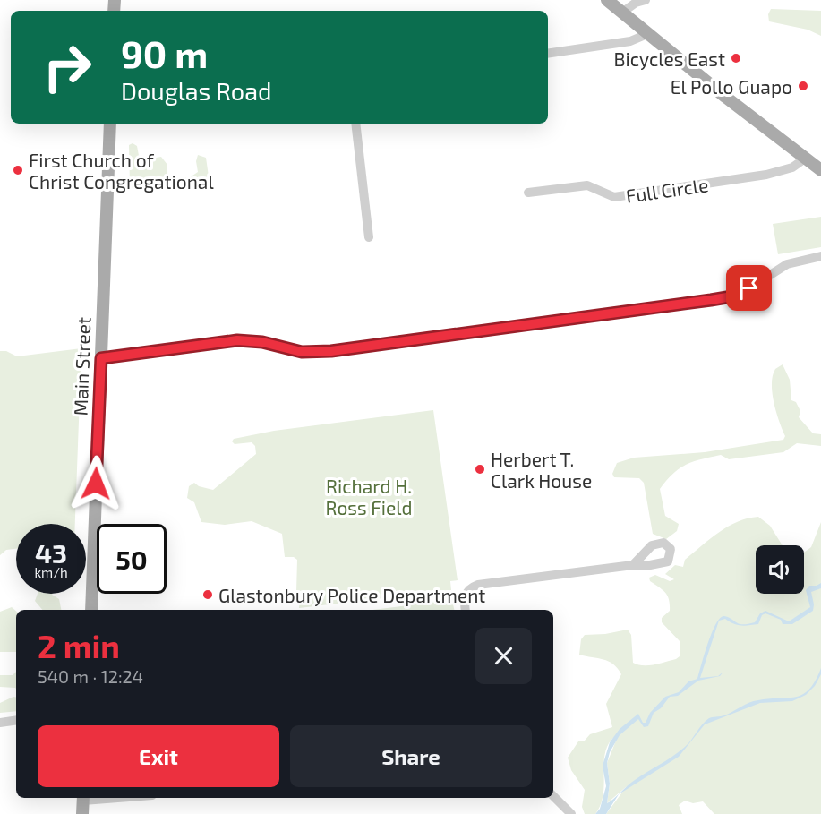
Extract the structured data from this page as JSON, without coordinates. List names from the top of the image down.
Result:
{
  "streets": {
    "main road": ["Main Street"],
    "street": ["Full Circle"]
  },
  "parks": ["Richard H. Ross Field"],
  "places": [
    "Bicycles East",
    "El Pollo Guapo",
    "First Church of Christ Congregational",
    "Herbert T. Clark House",
    "Glastonbury Police Department"
  ],
  "page": {
    "turn": ["90 m", "Douglas Road"],
    "speed": "43 km/h",
    "limit": "50",
    "heading": ["2 min", "540 m · 12:24"],
    "buttons": ["Exit", "Share"]
  }
}
